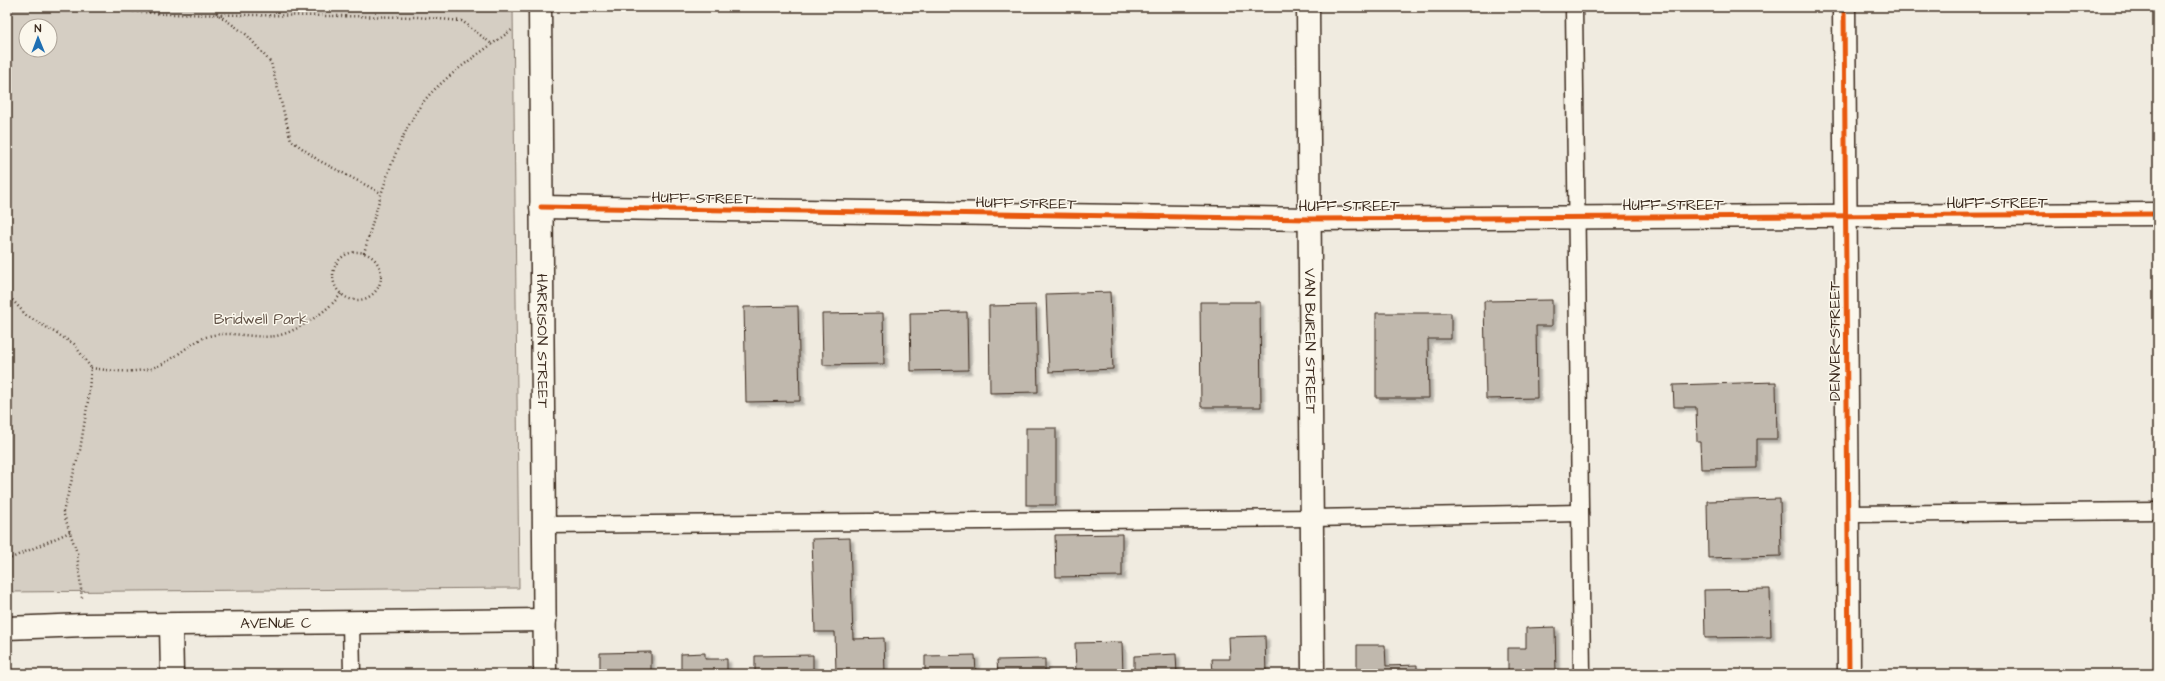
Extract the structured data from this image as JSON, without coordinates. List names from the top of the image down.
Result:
{
  "streets": {
    "street": [
      "HUFF STREET",
      "HARRISON STREET",
      "VAN BUREN STREET",
      "DENVER STREET",
      "AVENUE C"
    ]
  },
  "crossings": [
    ["HUFF STREET", "HARRISON STREET"],
    ["HUFF STREET", "VAN BUREN STREET"],
    ["HUFF STREET", "DENVER STREET"],
    ["HARRISON STREET", "AVENUE C"]
  ],
  "parks": ["Bridwell Park"],
  "north": "top"
}
